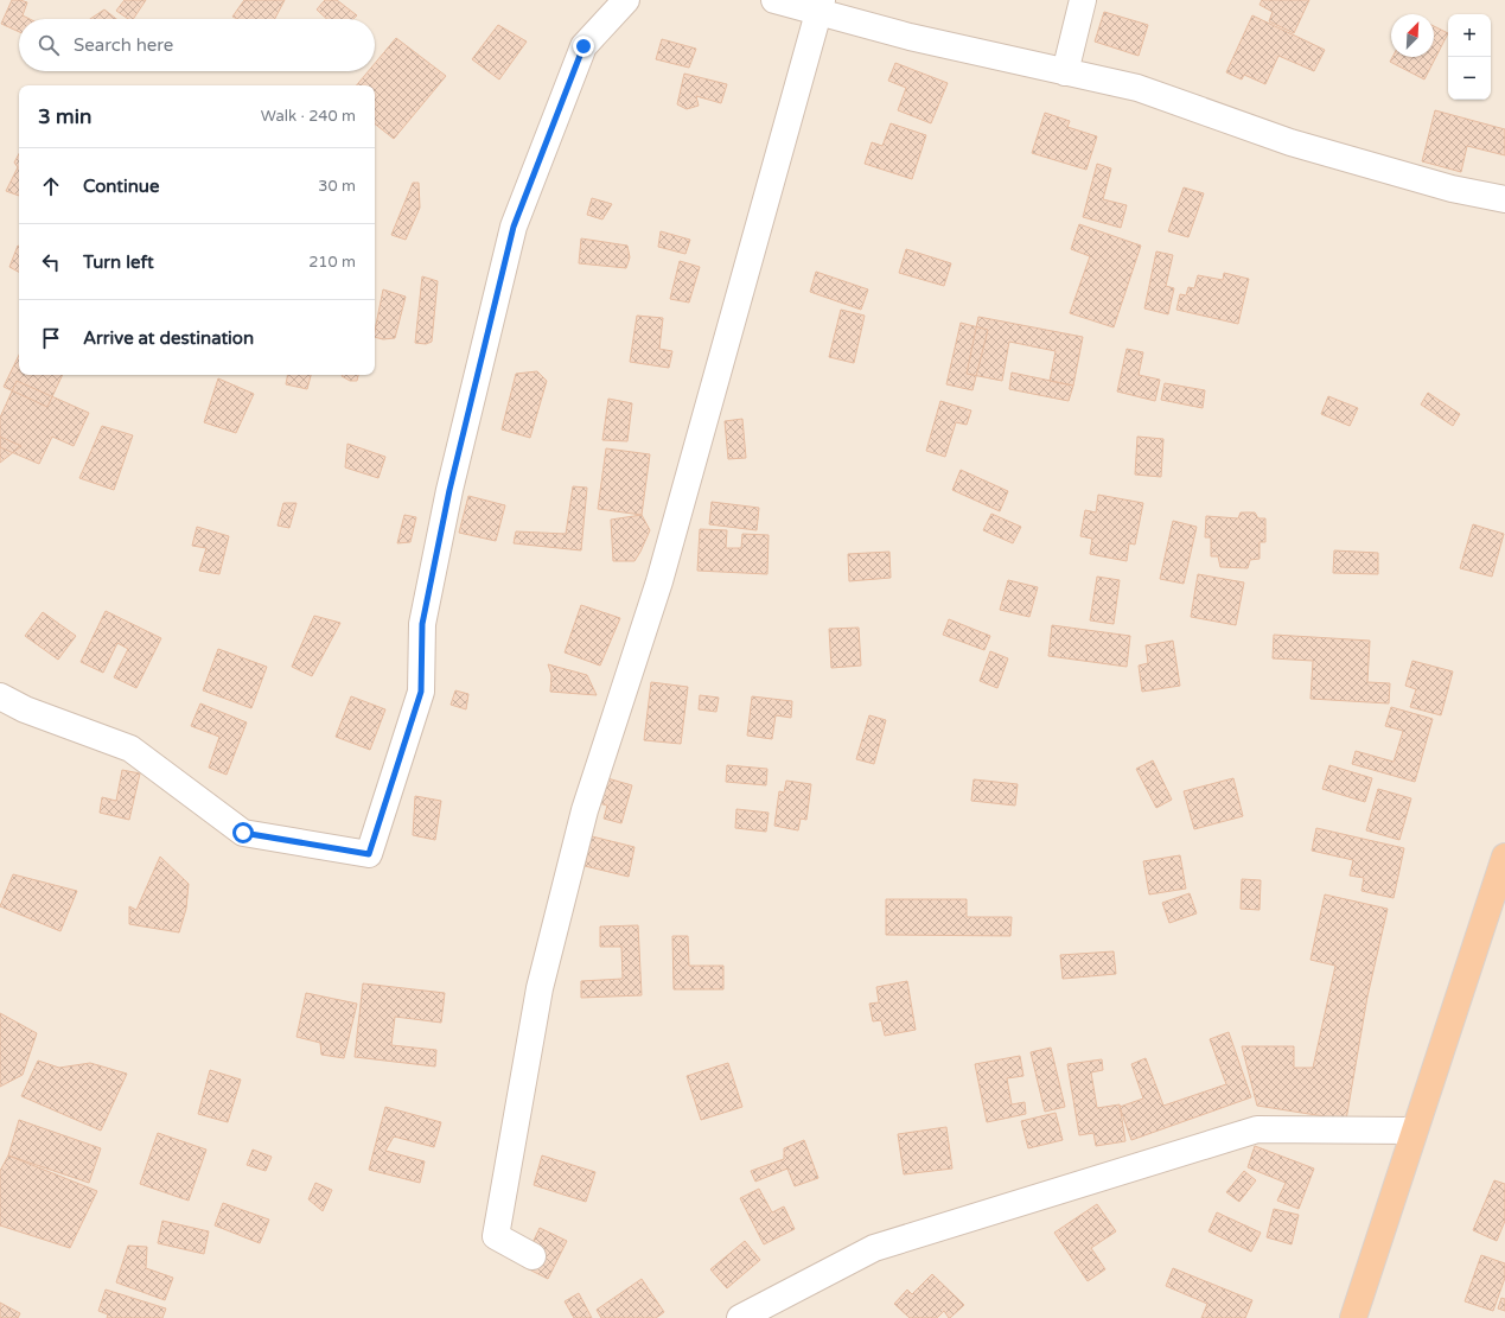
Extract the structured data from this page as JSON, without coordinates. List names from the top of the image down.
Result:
{
  "north": "top right",
  "page": {
    "map_buttons": ["+", "−"],
    "search": "Search here",
    "heading": ["3 min", "Walk · 240 m"],
    "list": [
      ["Continue", "30 m"],
      ["Turn left", "210 m"],
      "Arrive at destination"
    ]
  }
}
